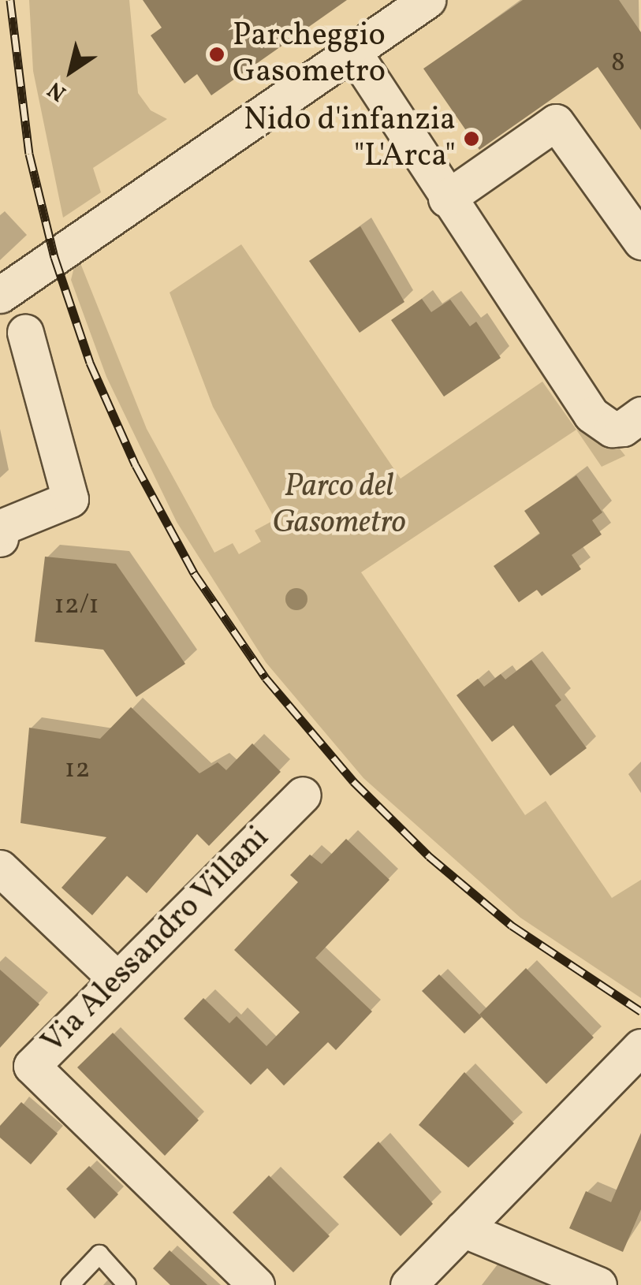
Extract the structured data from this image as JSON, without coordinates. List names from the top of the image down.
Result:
{
  "streets": {
    "street": ["Via Alessandro Villani"]
  },
  "parks": ["Parco del Gasometro"],
  "places": ["Parcheggio Gasometro", "Nido d'infanzia \"L'Arca\""],
  "house_numbers": ["8", "12/1", "12"],
  "north": "bottom left"
}
